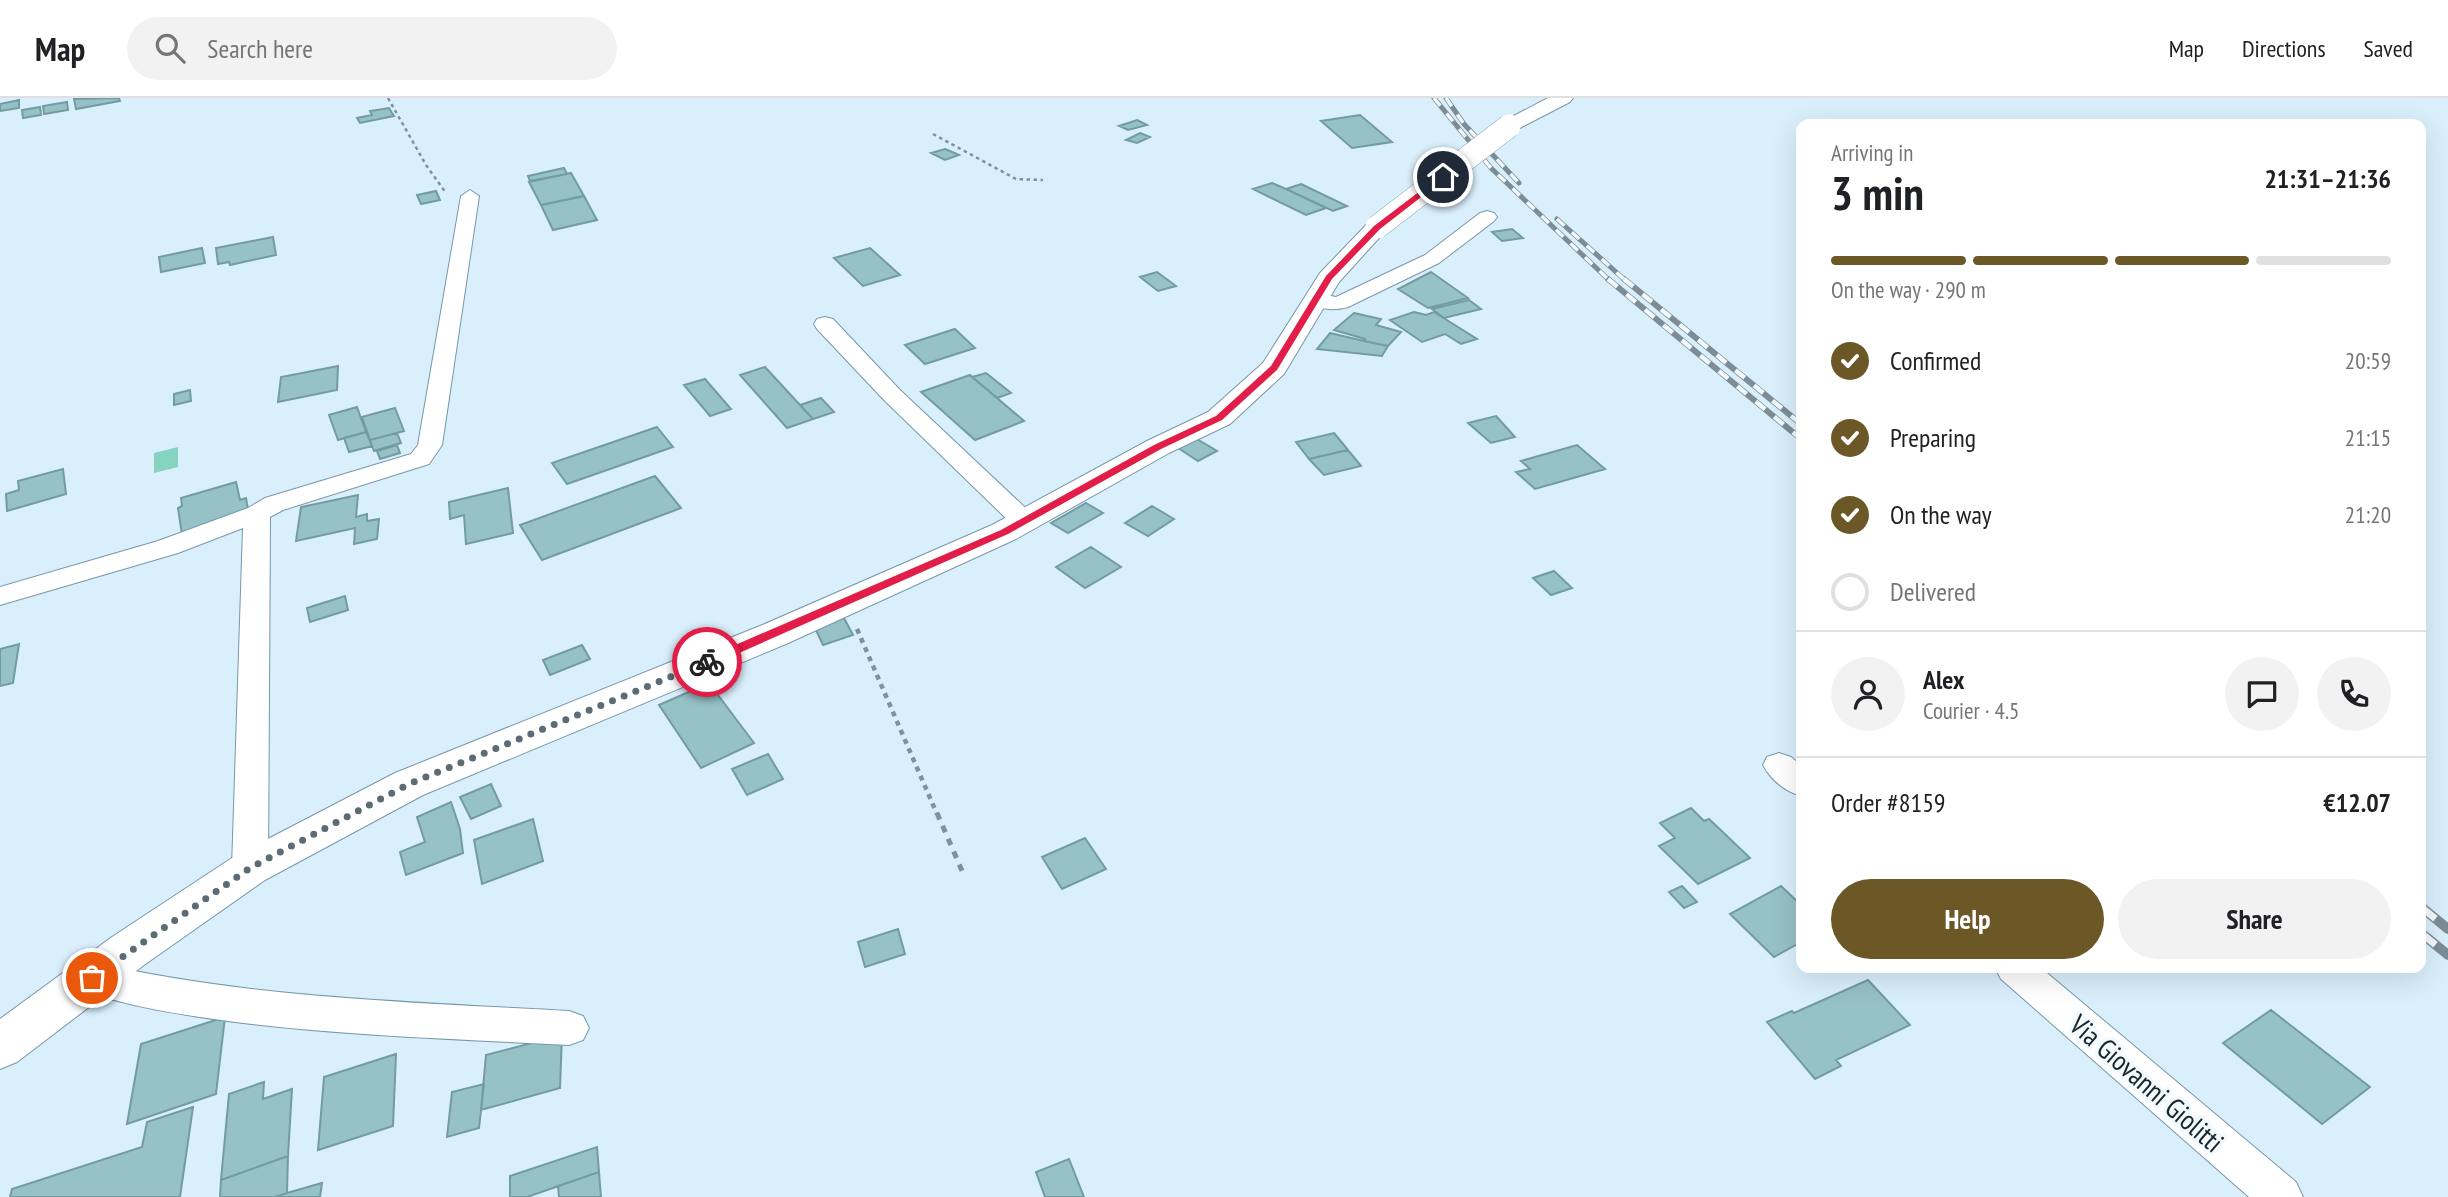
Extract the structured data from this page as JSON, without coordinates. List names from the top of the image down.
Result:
{
  "streets": {
    "street": ["Via Giovanni Giolitti"]
  },
  "page": {
    "header": "Map",
    "search": "Search here",
    "nav": ["Map", "Directions", "Saved"],
    "heading": ["3 min", "Arriving in", "21:31–21:36"],
    "panel": [
      "Alex",
      "Courier · 4.5",
      "Order #8159",
      "€12.07"
    ],
    "bar": "On the way · 290 m",
    "list": [
      ["Confirmed", "20:59"],
      ["Preparing", "21:15"],
      ["On the way", "21:20"],
      "Delivered"
    ],
    "buttons": ["Help", "Share"]
  }
}
